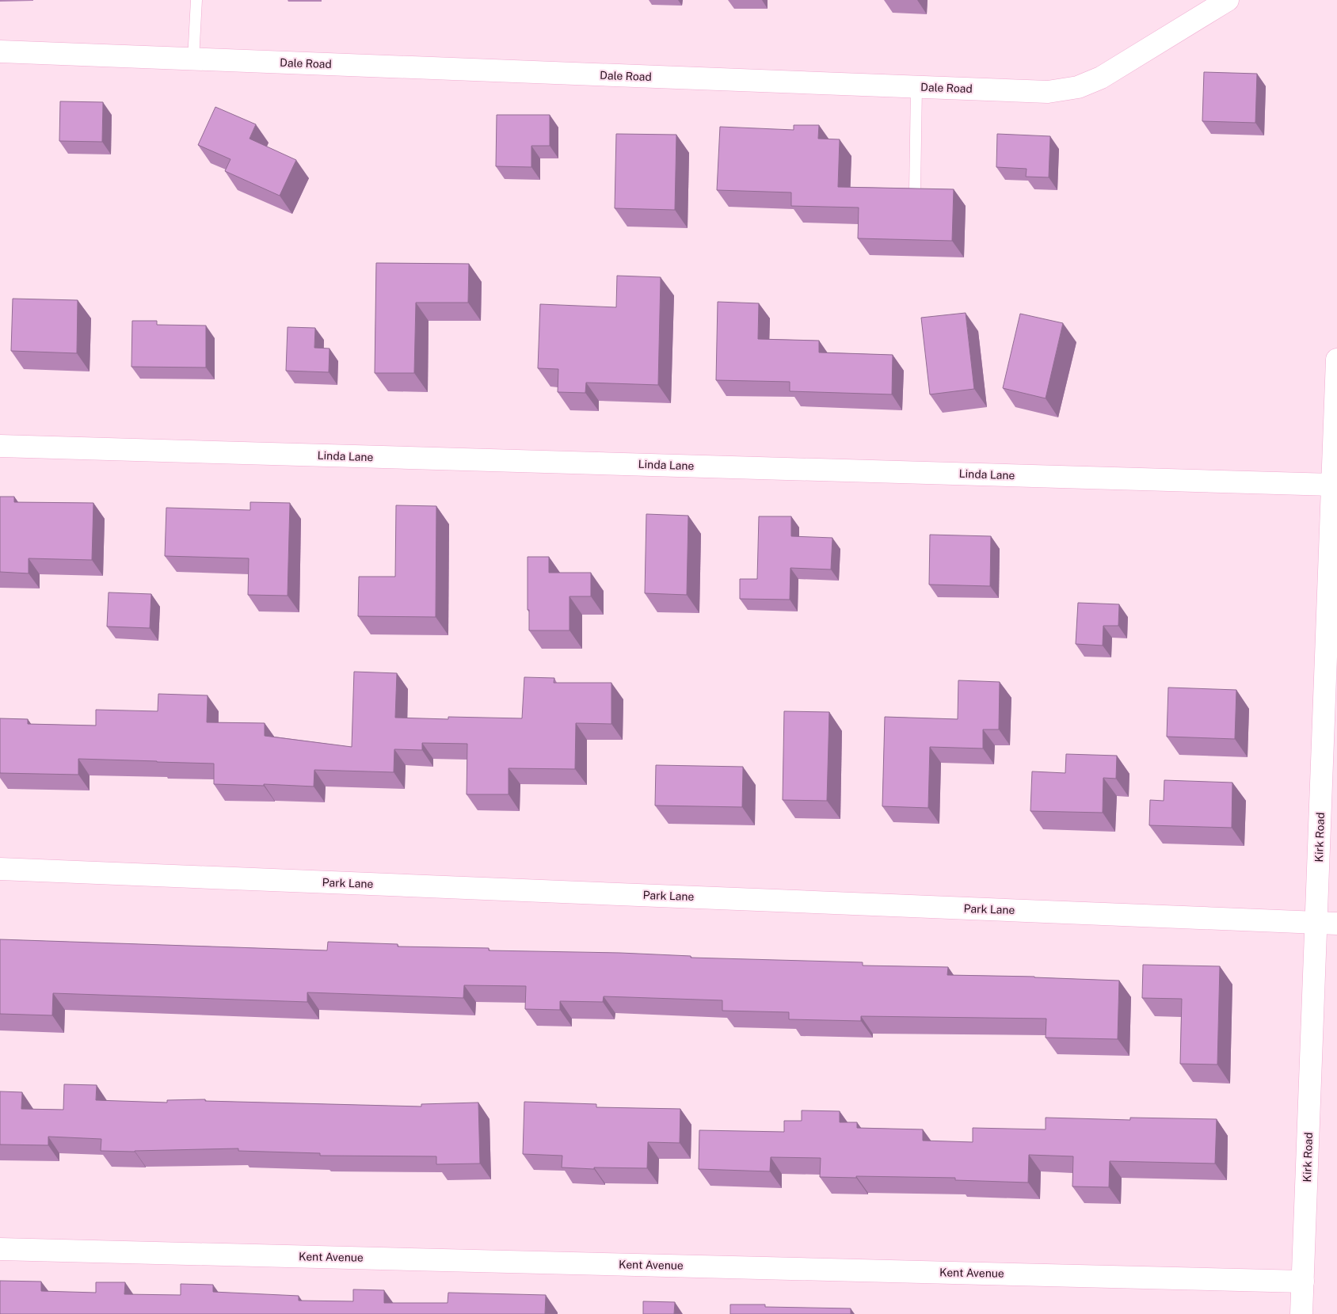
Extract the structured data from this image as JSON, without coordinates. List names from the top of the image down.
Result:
{
  "streets": {
    "street": [
      "Dale Road",
      "Linda Lane",
      "Kirk Road",
      "Park Lane",
      "Kent Avenue"
    ]
  },
  "crossings": [
    ["Linda Lane", "Kirk Road"],
    ["Kirk Road", "Park Lane"],
    ["Kirk Road", "Kent Avenue"]
  ]
}
